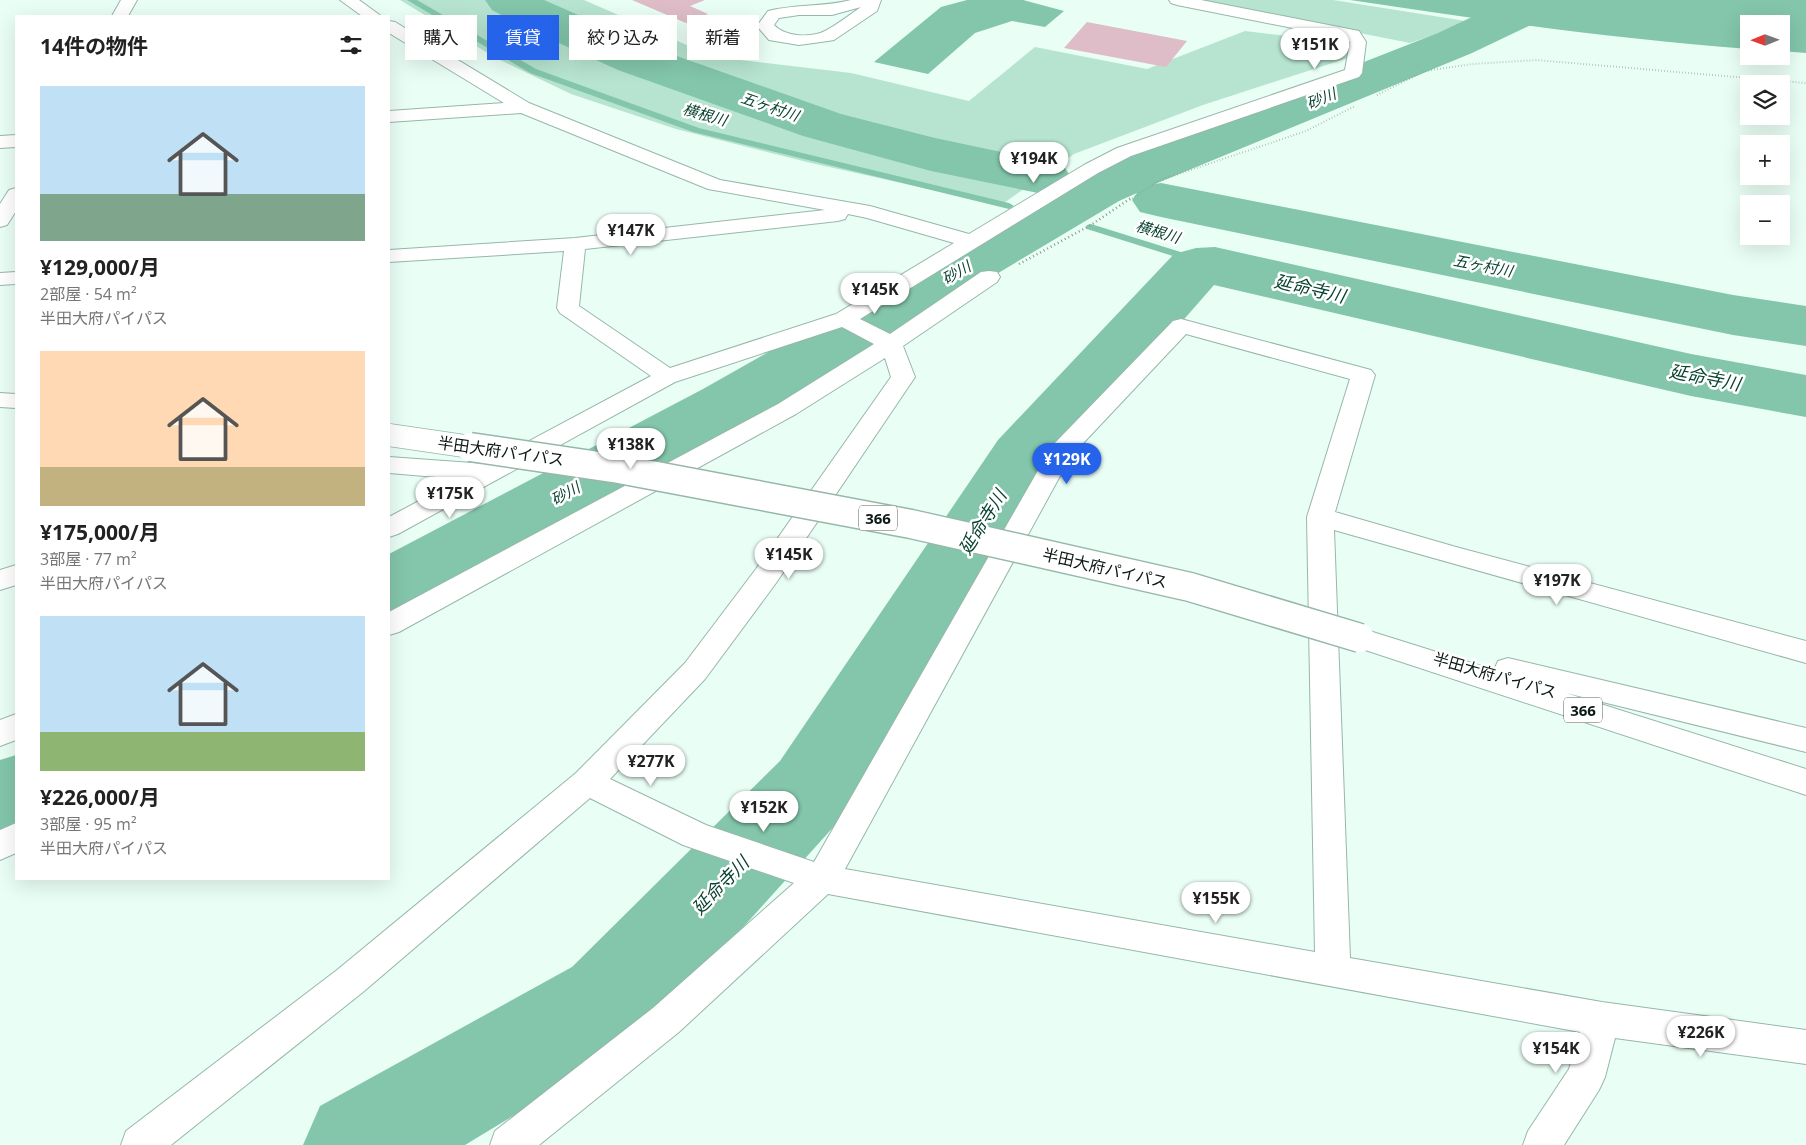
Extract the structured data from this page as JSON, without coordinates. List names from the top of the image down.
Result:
{
  "streets": {
    "main road": ["半田大府パイパス", "366"]
  },
  "crossings": [
    ["半田大府パイパス", "366"]
  ],
  "water": [
    "砂川",
    "五ヶ村川",
    "横根川",
    "延命寺川"
  ],
  "north": "left",
  "page": {
    "map_buttons": ["+", "−"],
    "chip": [
      "購入",
      "賃貸",
      "絞り込み",
      "新着"
    ],
    "heading": "14件の物件",
    "price": [
      "¥151K",
      "¥194K",
      "¥147K",
      "¥145K",
      "¥138K",
      "¥129K",
      "¥175K",
      "¥145K",
      "¥197K",
      "¥277K",
      "¥152K",
      "¥155K",
      "¥226K",
      "¥154K"
    ],
    "list": [
      {
        "name": "¥129,000/月",
        "note": "2部屋 · 54 m² · 半田大府パイパス"
      },
      {
        "name": "¥175,000/月",
        "note": "3部屋 · 77 m² · 半田大府パイパス"
      },
      {
        "name": "¥226,000/月",
        "note": "3部屋 · 95 m² · 半田大府パイパス"
      }
    ]
  }
}
